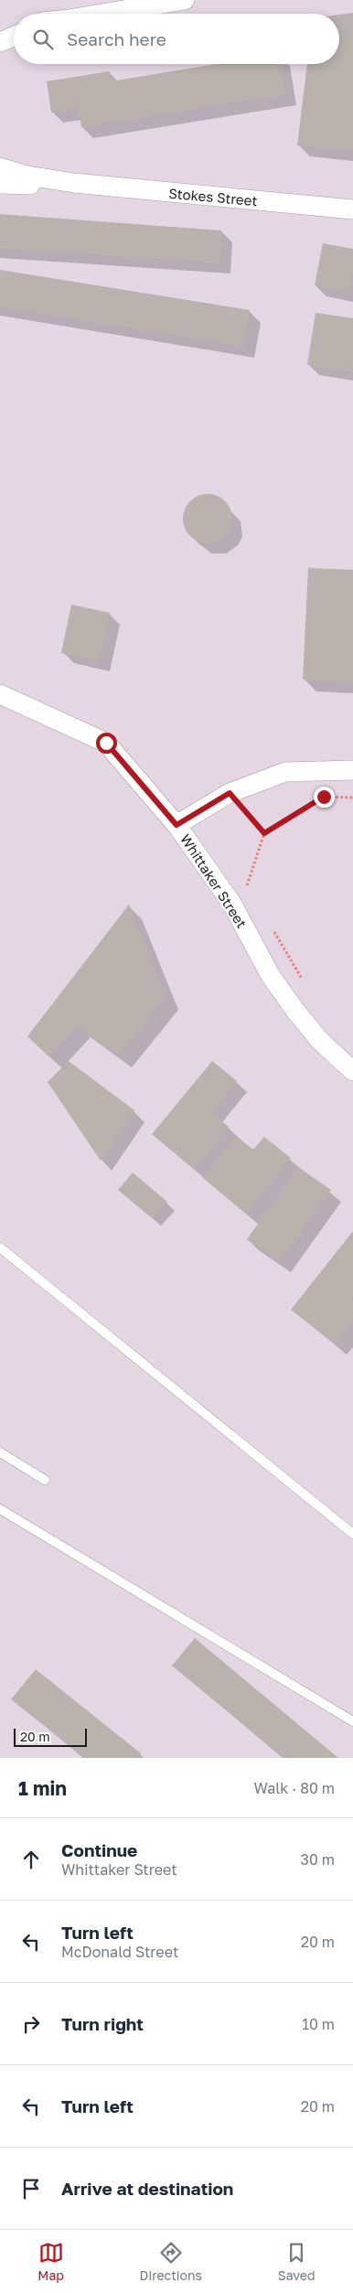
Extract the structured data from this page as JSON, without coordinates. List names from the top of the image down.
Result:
{
  "streets": {
    "street": ["Stokes Street", "Whittaker Street"]
  },
  "scale_bar": "20 m",
  "page": {
    "search": "Search here",
    "scale": "20 m",
    "heading": ["1 min", "Walk · 80 m"],
    "list": [
      ["Continue", "Whittaker Street", "30 m"],
      ["Turn left", "McDonald Street", "20 m"],
      ["Turn right", "10 m"],
      ["Turn left", "20 m"],
      "Arrive at destination"
    ],
    "nav": ["Map", "Directions", "Saved"]
  }
}
